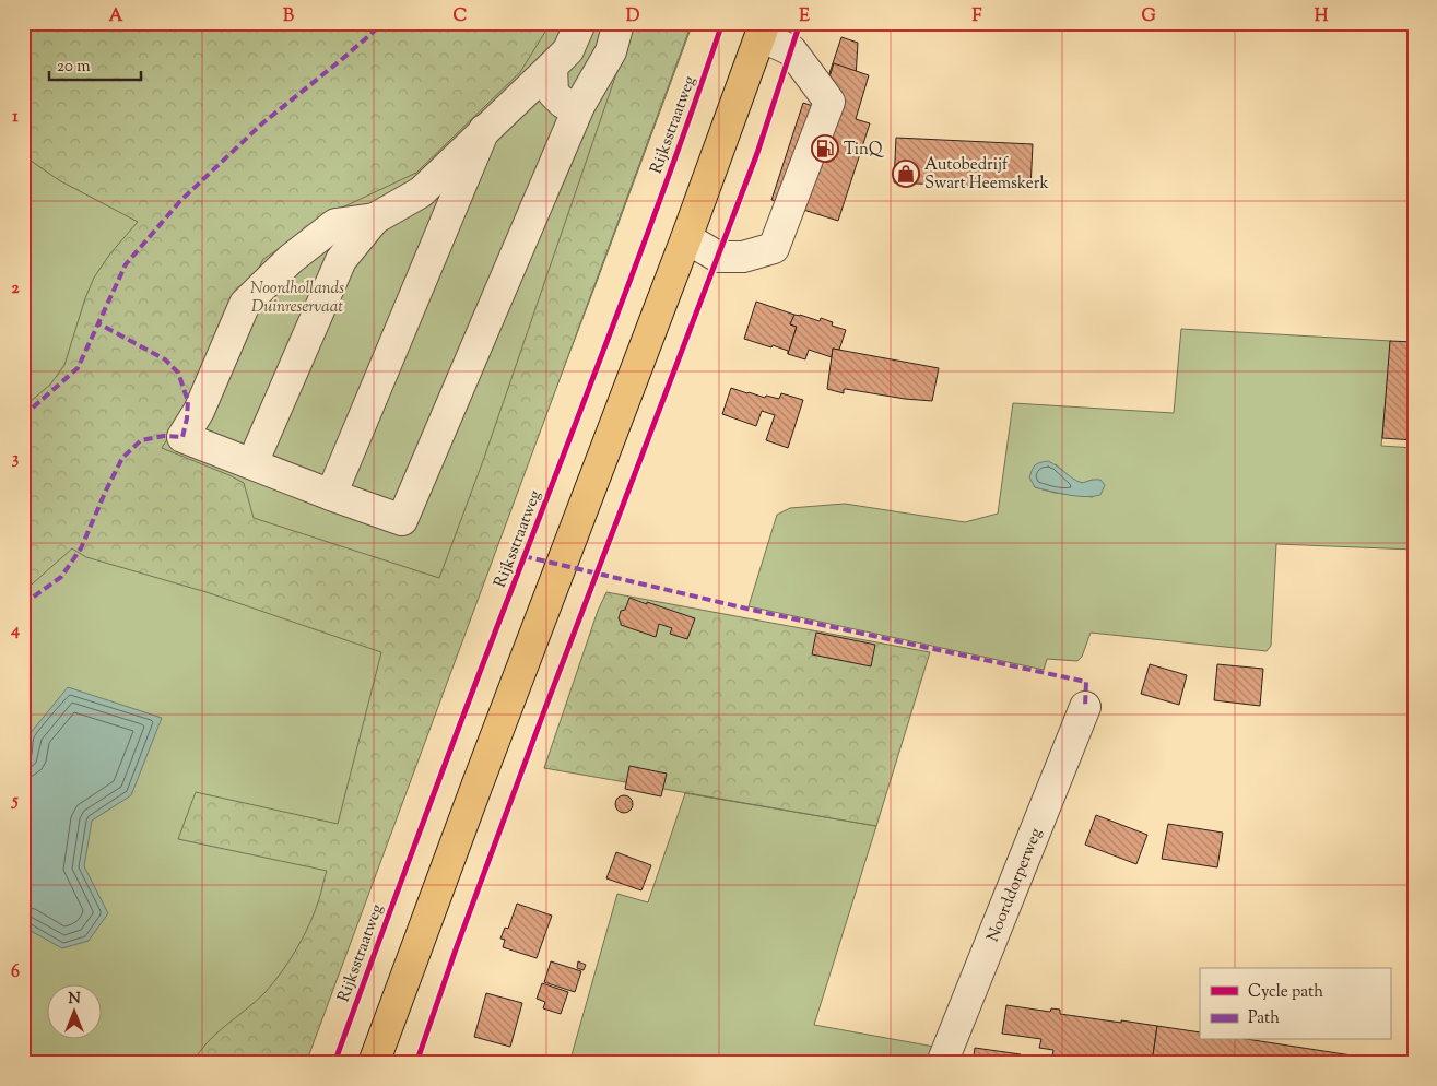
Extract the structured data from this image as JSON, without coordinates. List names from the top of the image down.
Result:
{
  "streets": {
    "street": ["Noorddorperweg"],
    "cycle path": ["Rijksstraatweg"]
  },
  "parks": ["Noordhollands Duinreservaat"],
  "places": {
    "fuel station": ["TinQ"],
    "shop": ["Autobedrijf Swart Heemskerk"]
  },
  "legend": ["Cycle path", "Path"],
  "scale_bar": "20 m",
  "north": "top",
  "grid": {
    "columns": [
      "A",
      "B",
      "C",
      "D",
      "E",
      "F",
      "G",
      "H"
    ],
    "rows": [
      "1",
      "2",
      "3",
      "4",
      "5",
      "6"
    ]
  }
}
